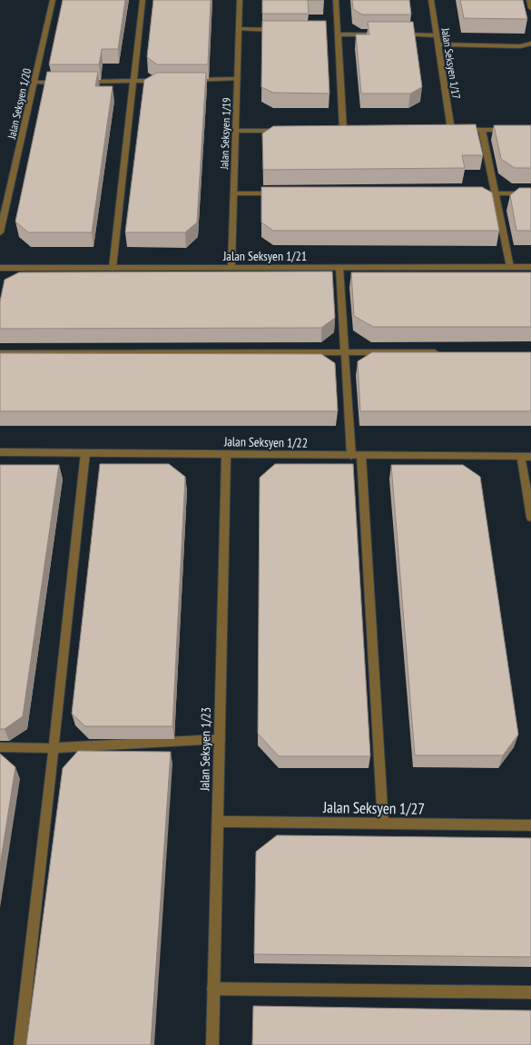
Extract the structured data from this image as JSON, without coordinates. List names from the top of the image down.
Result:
{
  "streets": {
    "street": [
      "Jalan Seksyen 1/17",
      "Jalan Seksyen 1/20",
      "Jalan Seksyen 1/19",
      "Jalan Seksyen 1/21",
      "Jalan Seksyen 1/22",
      "Jalan Seksyen 1/23",
      "Jalan Seksyen 1/27"
    ]
  },
  "crossings": [
    ["Jalan Seksyen 1/19", "Jalan Seksyen 1/21"],
    ["Jalan Seksyen 1/22", "Jalan Seksyen 1/23"],
    ["Jalan Seksyen 1/23", "Jalan Seksyen 1/27"]
  ]
}
